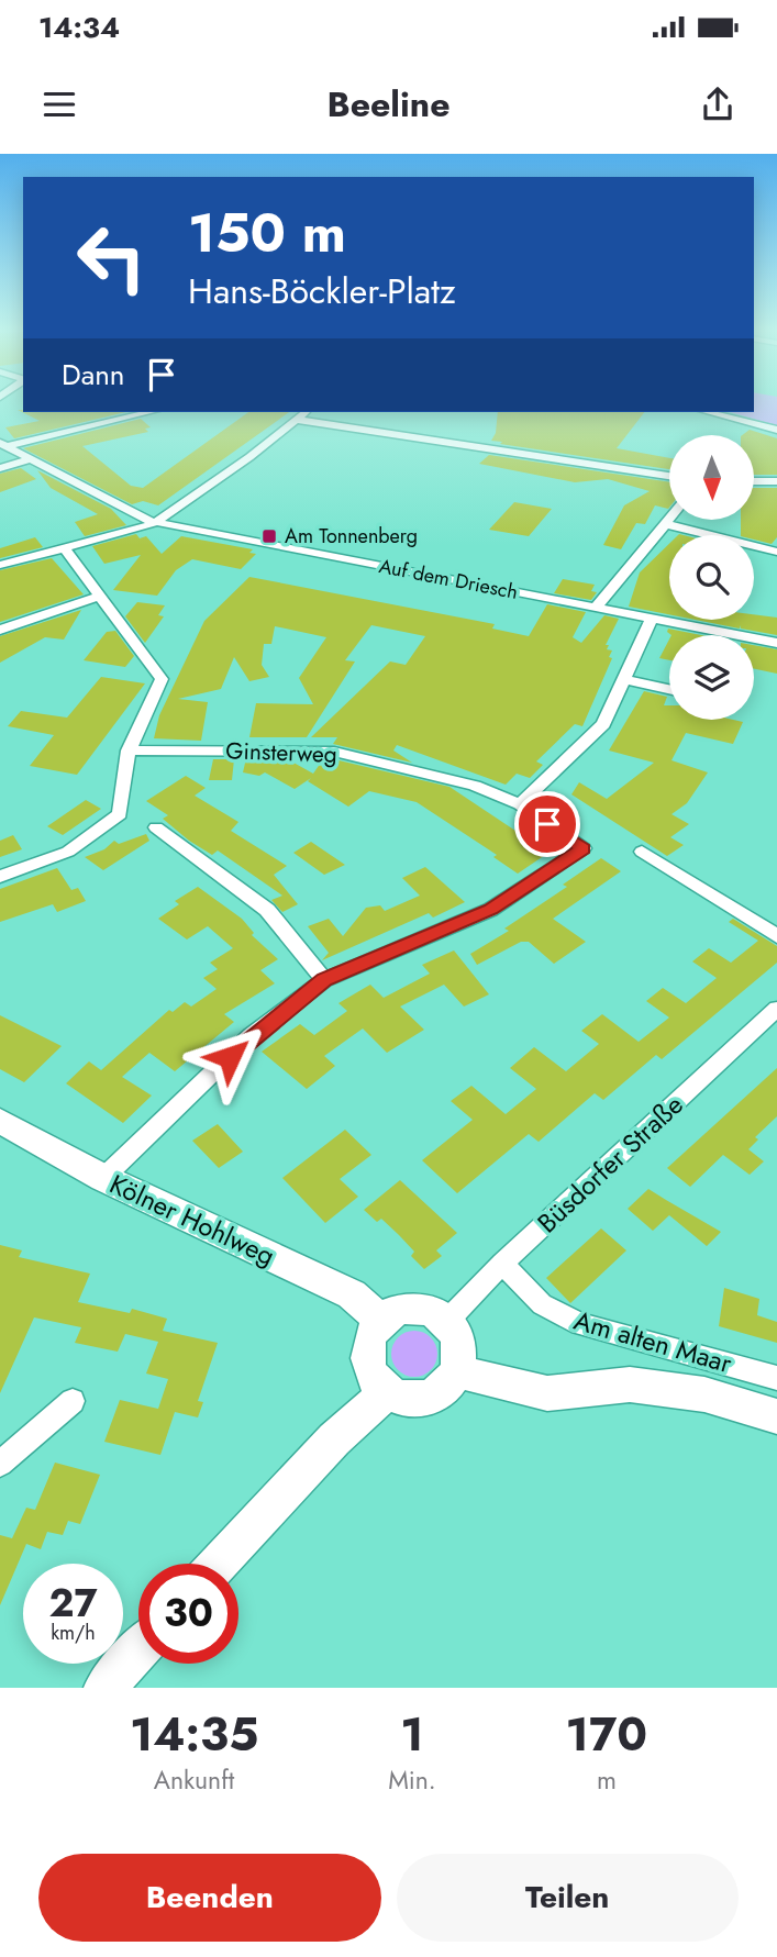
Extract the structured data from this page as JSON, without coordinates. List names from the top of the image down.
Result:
{
  "streets": {
    "main road": ["Kölner Hohlweg"],
    "street": [
      "Auf dem Driesch",
      "Ginsterweg",
      "Büsdorfer Straße",
      "Am alten Maar"
    ]
  },
  "crossings": [
    ["Büsdorfer Straße", "Kölner Hohlweg"],
    ["Büsdorfer Straße", "Am alten Maar"]
  ],
  "places": {
    "transit": ["Am Tonnenberg"]
  },
  "north": "bottom",
  "page": {
    "status": "14:34",
    "header": "Beeline",
    "turn": ["150 m", "Hans-Böckler-Platz"],
    "then": "Dann",
    "speed": "27 km/h",
    "limit": "30",
    "eta": [
      "14:35",
      "Ankunft",
      "1",
      "Min.",
      "170",
      "m"
    ],
    "buttons": ["Beenden", "Teilen"]
  }
}
